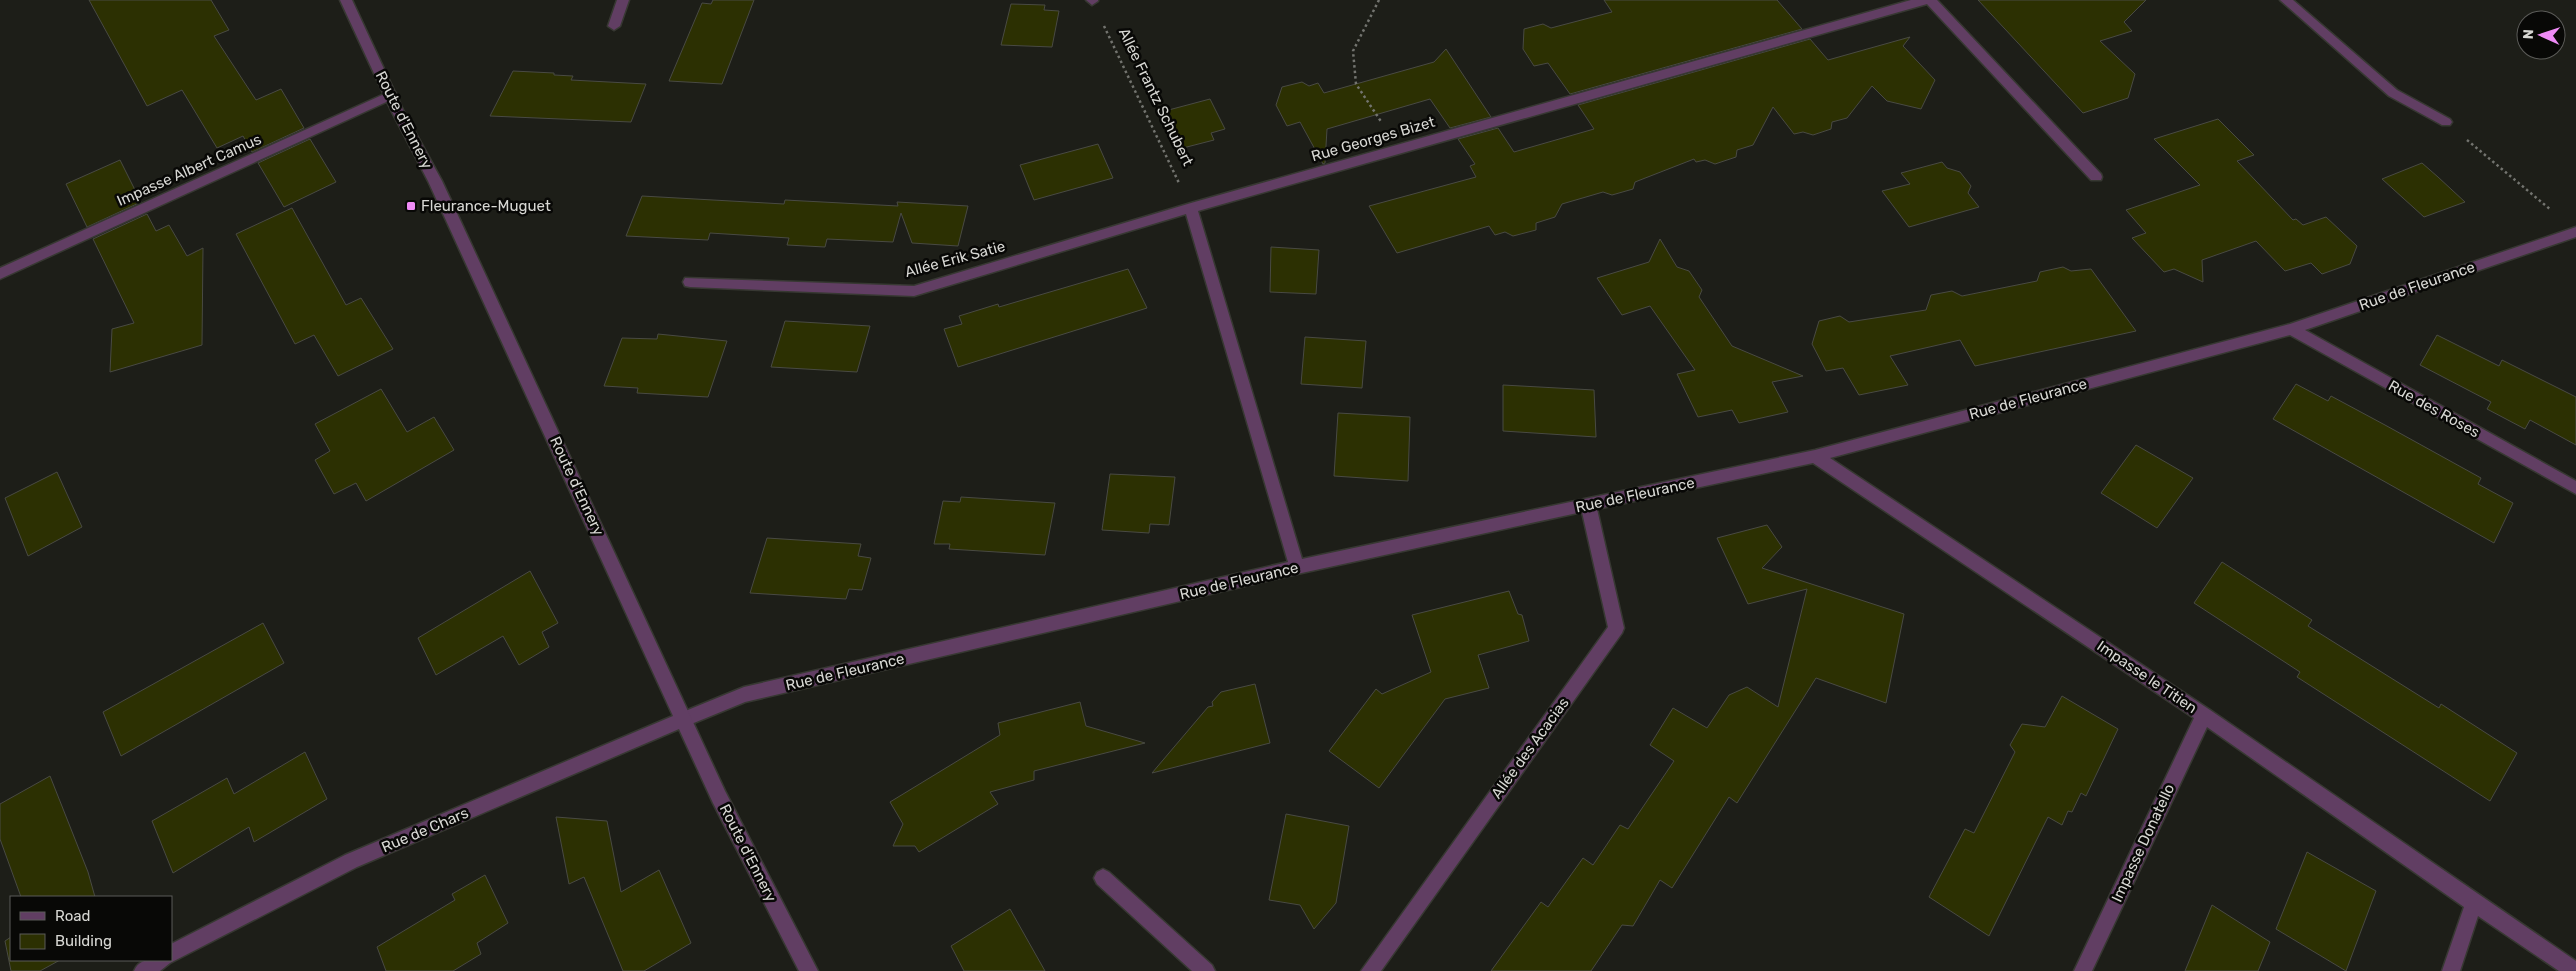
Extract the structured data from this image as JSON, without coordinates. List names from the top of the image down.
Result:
{
  "streets": {
    "street": [
      "Route d'Ennery",
      "Rue Georges Bizet",
      "Impasse Albert Camus",
      "Allée Erik Satie",
      "Rue de Fleurance",
      "Rue des Roses",
      "Impasse le Titien",
      "Allée des Acacias",
      "Rue de Chars",
      "Impasse Donatello"
    ],
    "path": ["Allée Frantz Schubert"]
  },
  "crossings": [
    ["Allée Frantz Schubert", "Rue Georges Bizet"],
    ["Allée Frantz Schubert", "Allée Erik Satie"],
    ["Route d'Ennery", "Impasse Albert Camus"],
    ["Route d'Ennery", "Rue de Fleurance"],
    ["Route d'Ennery", "Rue de Chars"],
    ["Rue Georges Bizet", "Allée Erik Satie"],
    ["Rue de Fleurance", "Rue des Roses"],
    ["Rue de Fleurance", "Impasse le Titien"],
    ["Rue de Fleurance", "Allée des Acacias"],
    ["Rue de Fleurance", "Rue de Chars"],
    ["Impasse le Titien", "Impasse Donatello"]
  ],
  "places": {
    "transit": ["Fleurance-Muguet"]
  },
  "legend": ["Road", "Building"],
  "north": "left"
}
